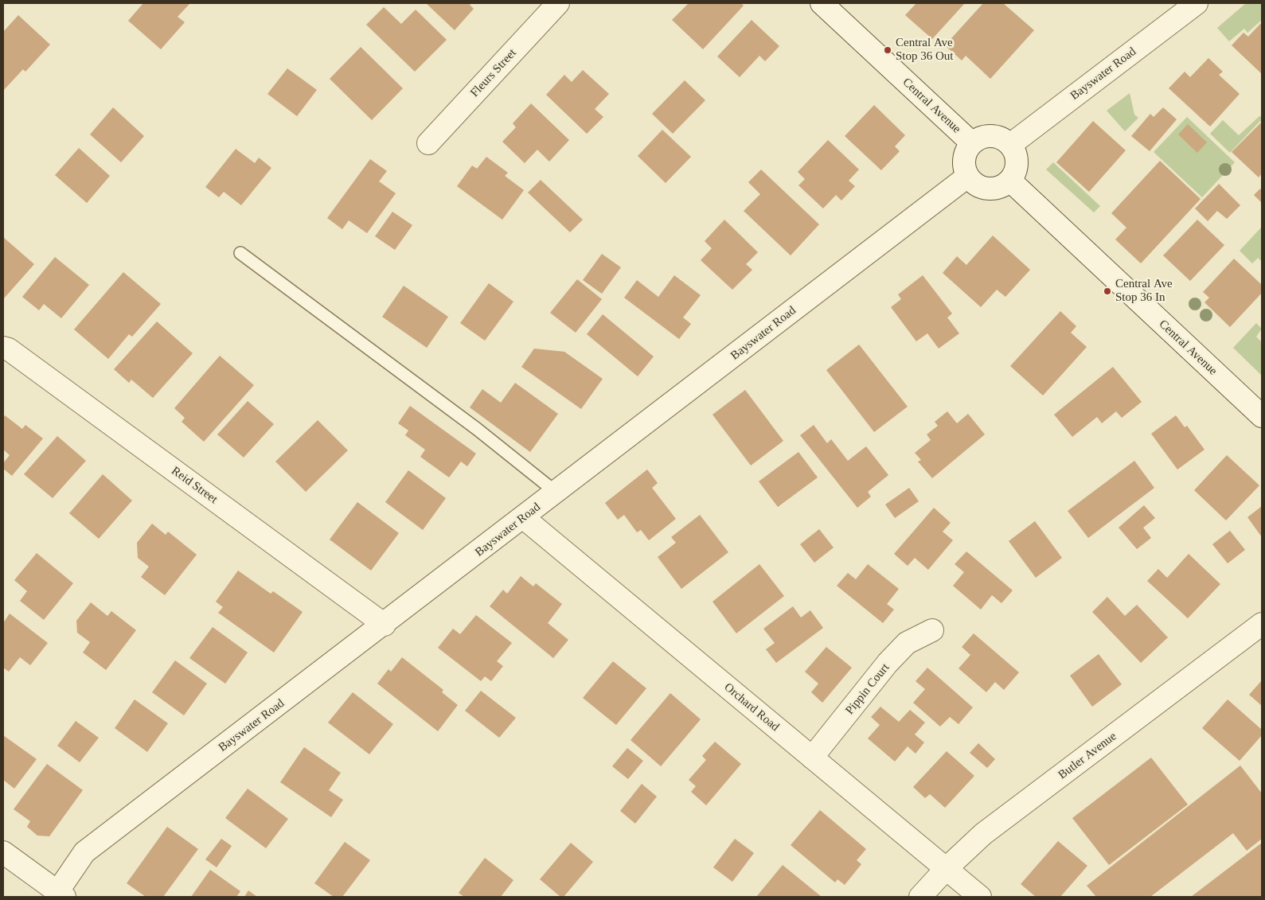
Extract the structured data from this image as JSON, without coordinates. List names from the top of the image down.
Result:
{
  "streets": {
    "street": [
      "Fleurs Street",
      "Bayswater Road",
      "Central Avenue",
      "Reid Street",
      "Pippin Court",
      "Orchard Road",
      "Butler Avenue"
    ]
  },
  "crossings": [
    ["Bayswater Road", "Central Avenue"],
    ["Bayswater Road", "Reid Street"],
    ["Bayswater Road", "Orchard Road"],
    ["Pippin Court", "Orchard Road"],
    ["Orchard Road", "Butler Avenue"]
  ],
  "places": ["Central Ave Stop 36 Out", "Central Ave Stop 36 In"]
}
